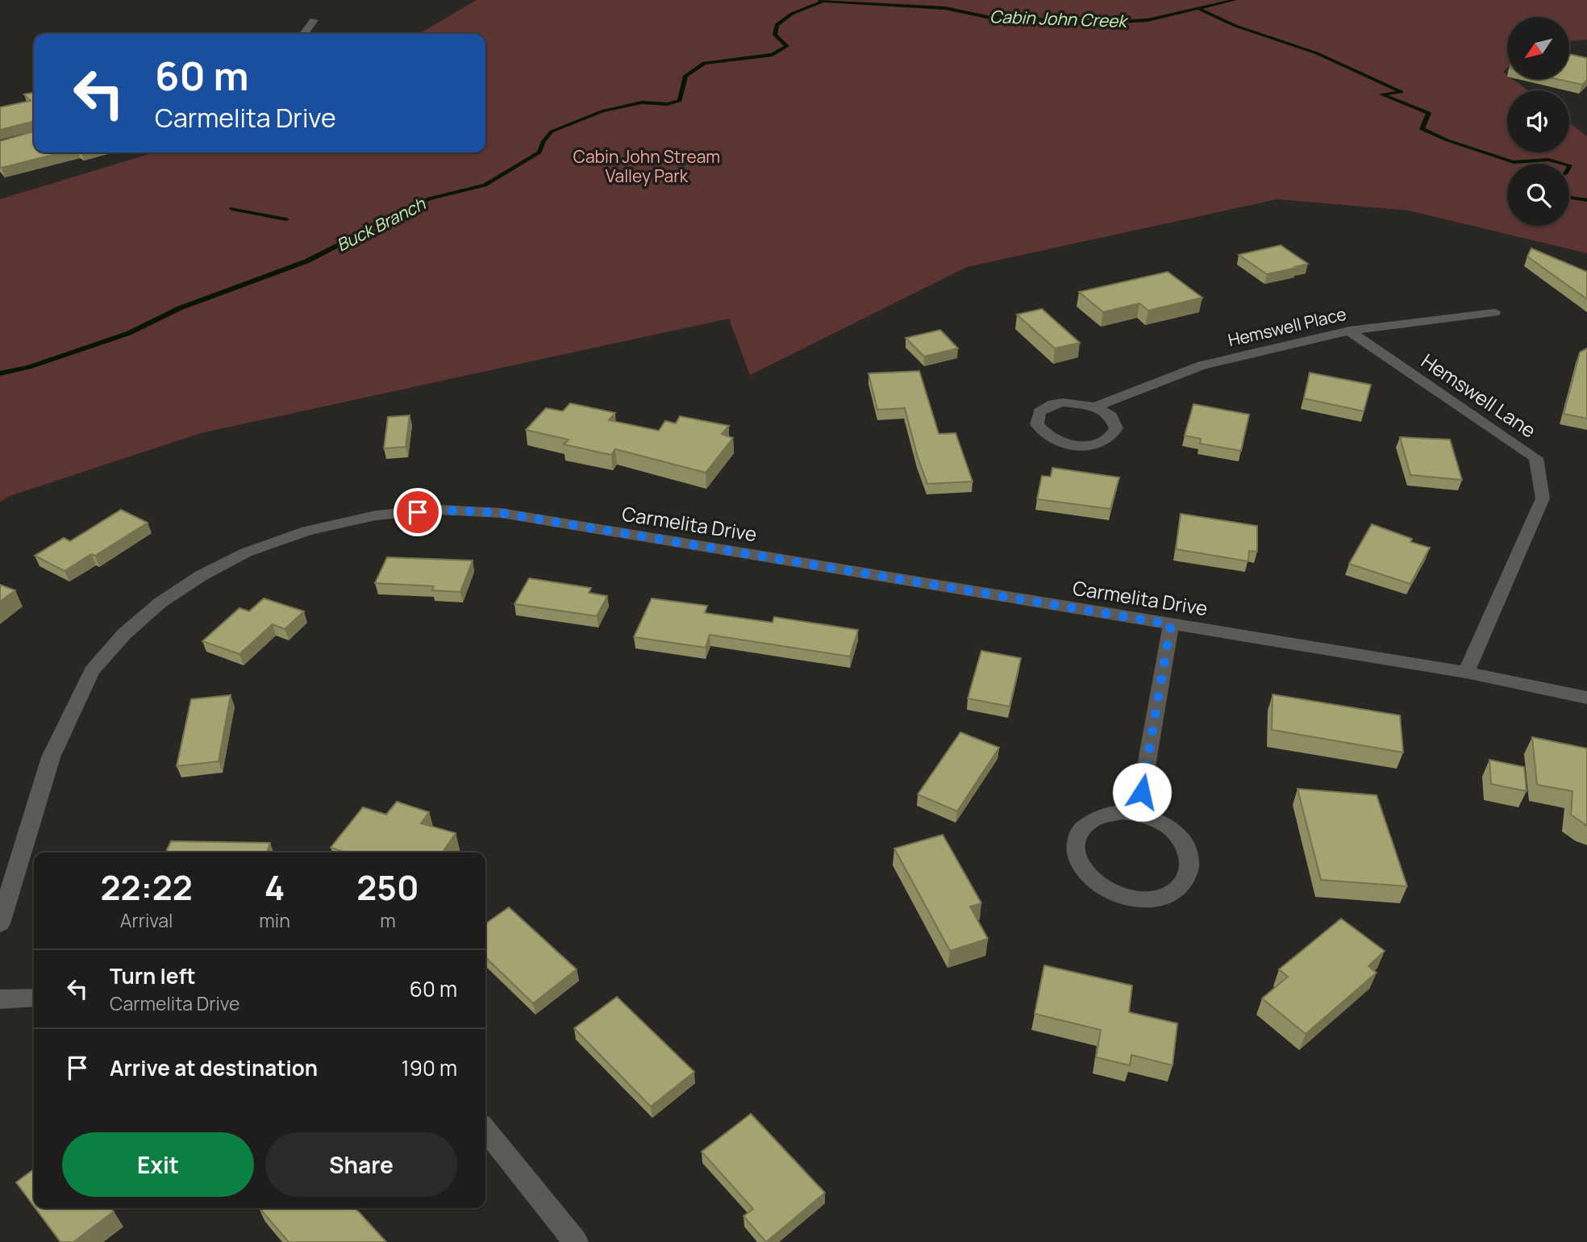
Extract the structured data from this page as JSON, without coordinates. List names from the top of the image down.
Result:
{
  "streets": {
    "street": ["Hemswell Place", "Hemswell Lane", "Carmelita Drive"]
  },
  "crossings": [
    ["Hemswell Place", "Hemswell Lane"],
    ["Hemswell Lane", "Carmelita Drive"]
  ],
  "water": ["Cabin John Creek", "Buck Branch"],
  "parks": ["Cabin John Stream Valley Park"],
  "north": "bottom left",
  "page": {
    "turn": ["60 m", "Carmelita Drive"],
    "eta": [
      "22:22",
      "Arrival",
      "4",
      "min",
      "250",
      "m"
    ],
    "list": [
      {
        "name": "Turn left",
        "note": "Carmelita Drive",
        "value": "60 m"
      },
      {
        "name": "Arrive at destination",
        "value": "190 m"
      }
    ],
    "buttons": ["Exit", "Share"]
  }
}
